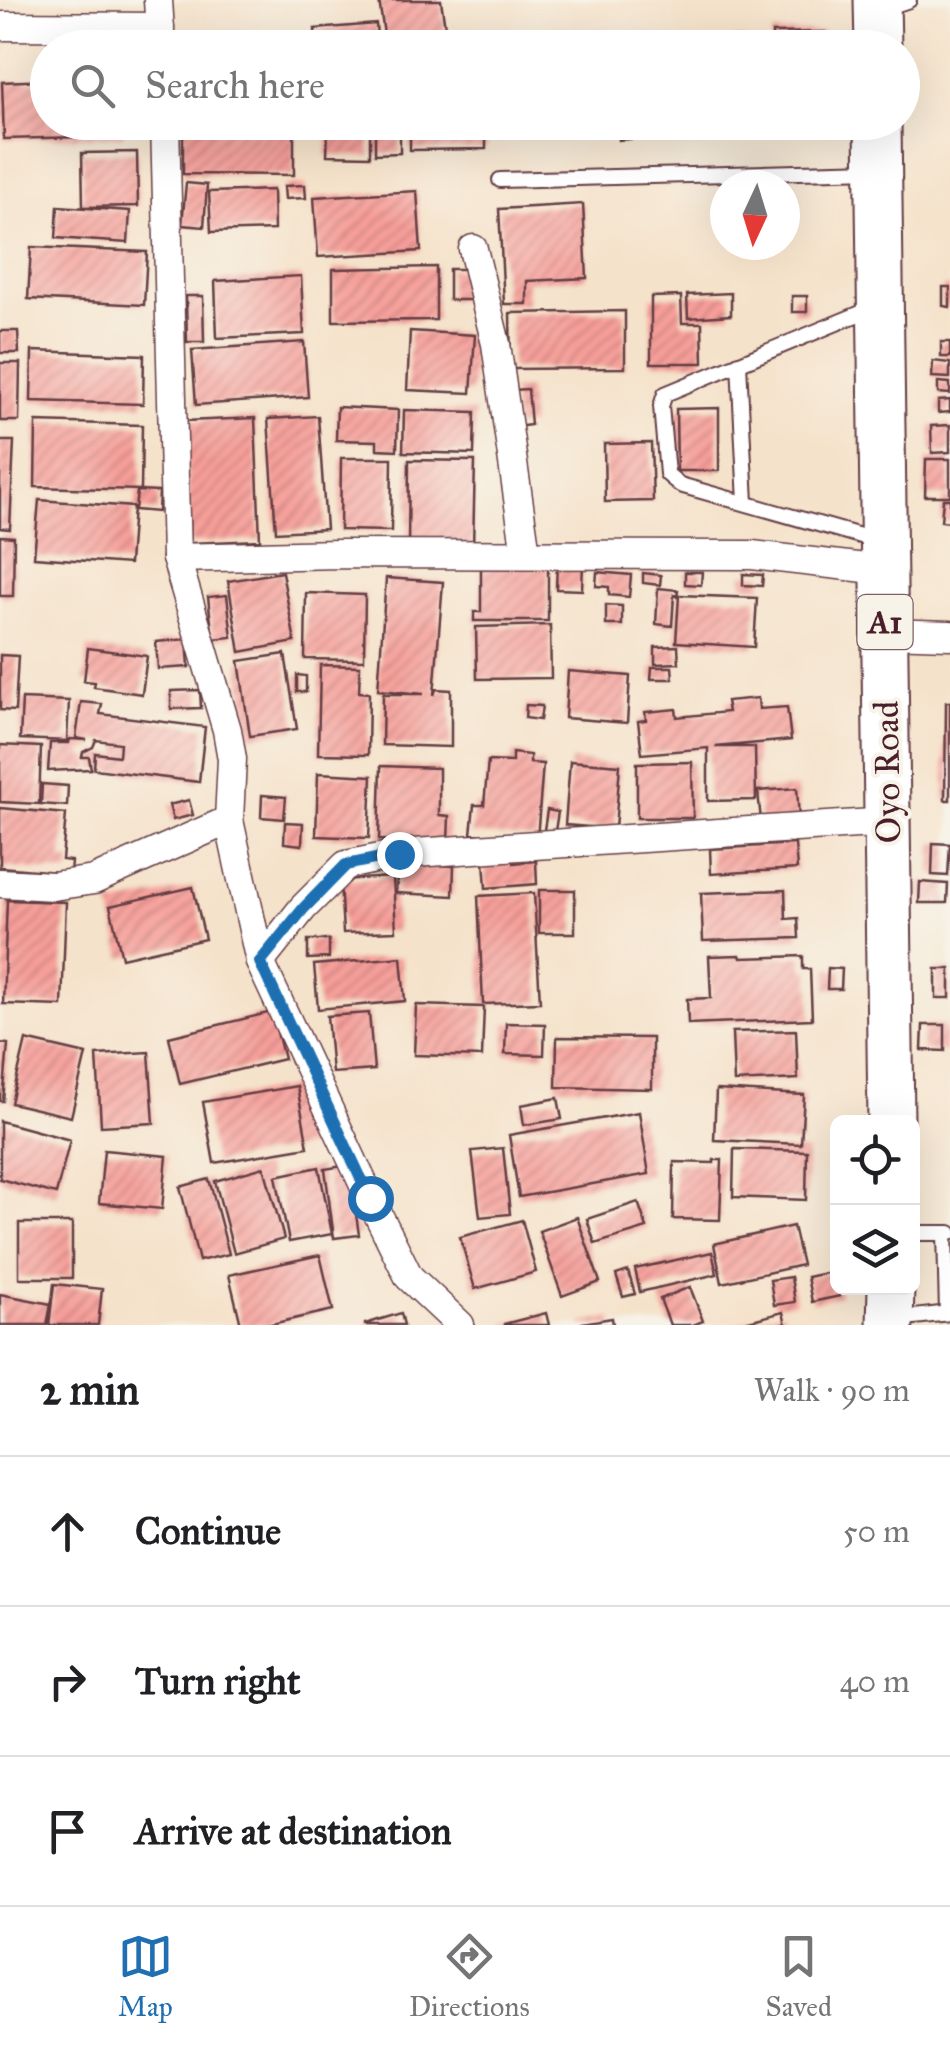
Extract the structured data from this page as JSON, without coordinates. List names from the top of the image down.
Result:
{
  "streets": {
    "highway": ["A1", "Oyo Road"]
  },
  "north": "bottom",
  "page": {
    "search": "Search here",
    "heading": ["2 min", "Walk · 90 m"],
    "list": [
      ["Continue", "50 m"],
      ["Turn right", "40 m"],
      "Arrive at destination"
    ],
    "nav": ["Map", "Directions", "Saved"]
  }
}
